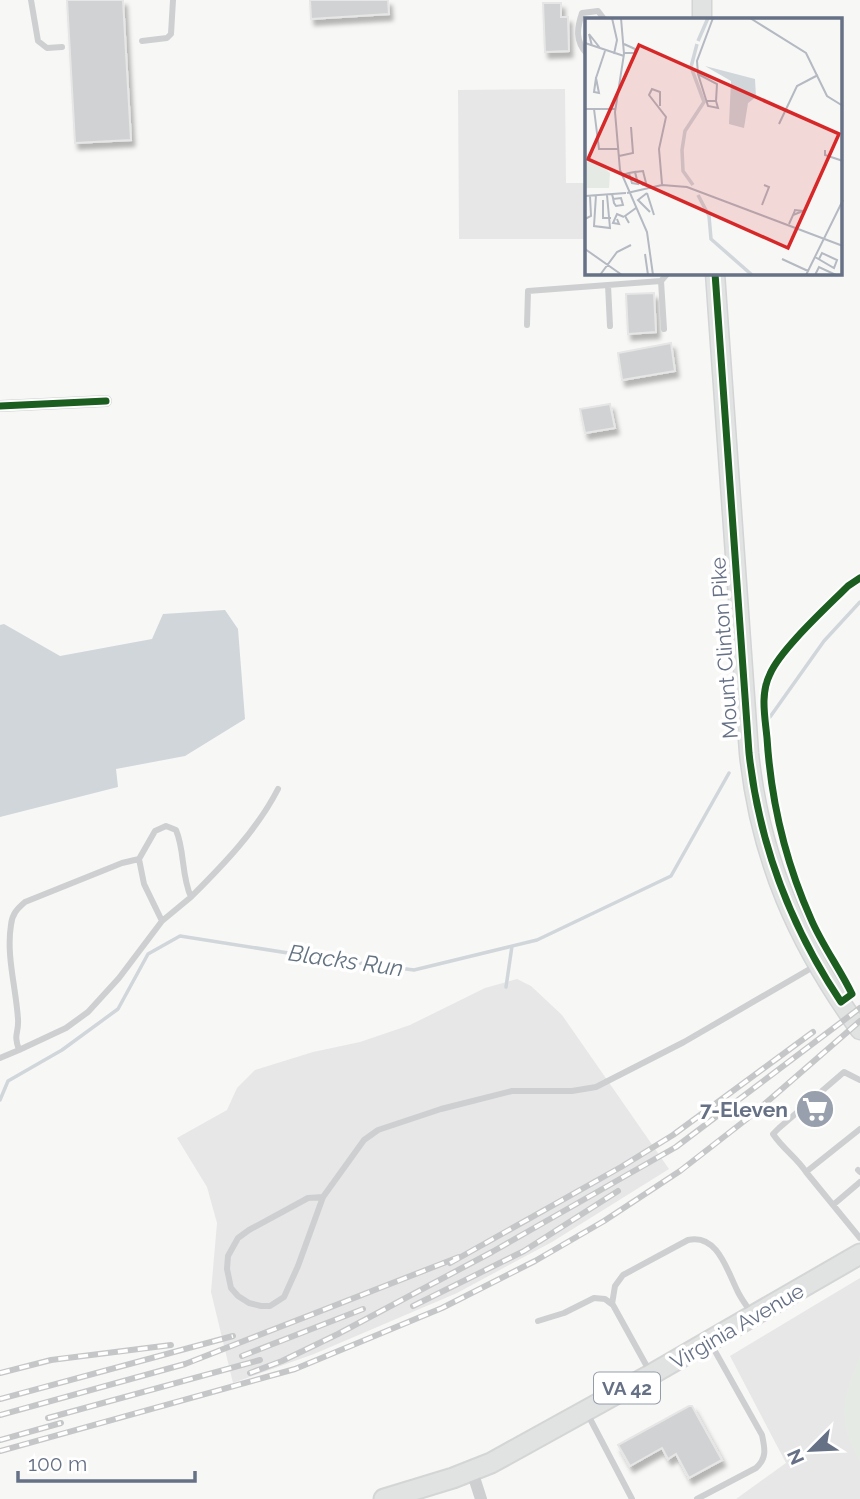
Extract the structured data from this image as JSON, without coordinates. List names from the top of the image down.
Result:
{
  "streets": {
    "main road": ["Mount Clinton Pike", "Virginia Avenue", "VA 42"]
  },
  "water": ["Blacks Run"],
  "places": {
    "supermarket": ["7-Eleven"]
  },
  "scale_bar": "100 m",
  "north": "bottom left"
}
